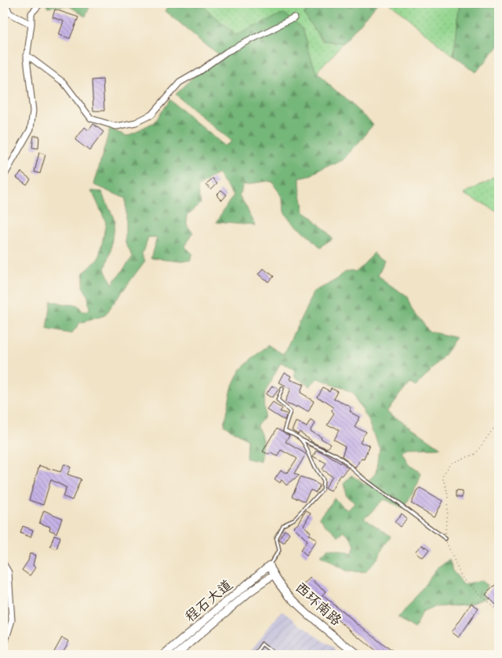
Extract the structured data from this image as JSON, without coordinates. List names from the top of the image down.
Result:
{
  "streets": {
    "street": ["程石大道", "西环南路"]
  },
  "crossings": [
    ["程石大道", "西环南路"]
  ]
}
